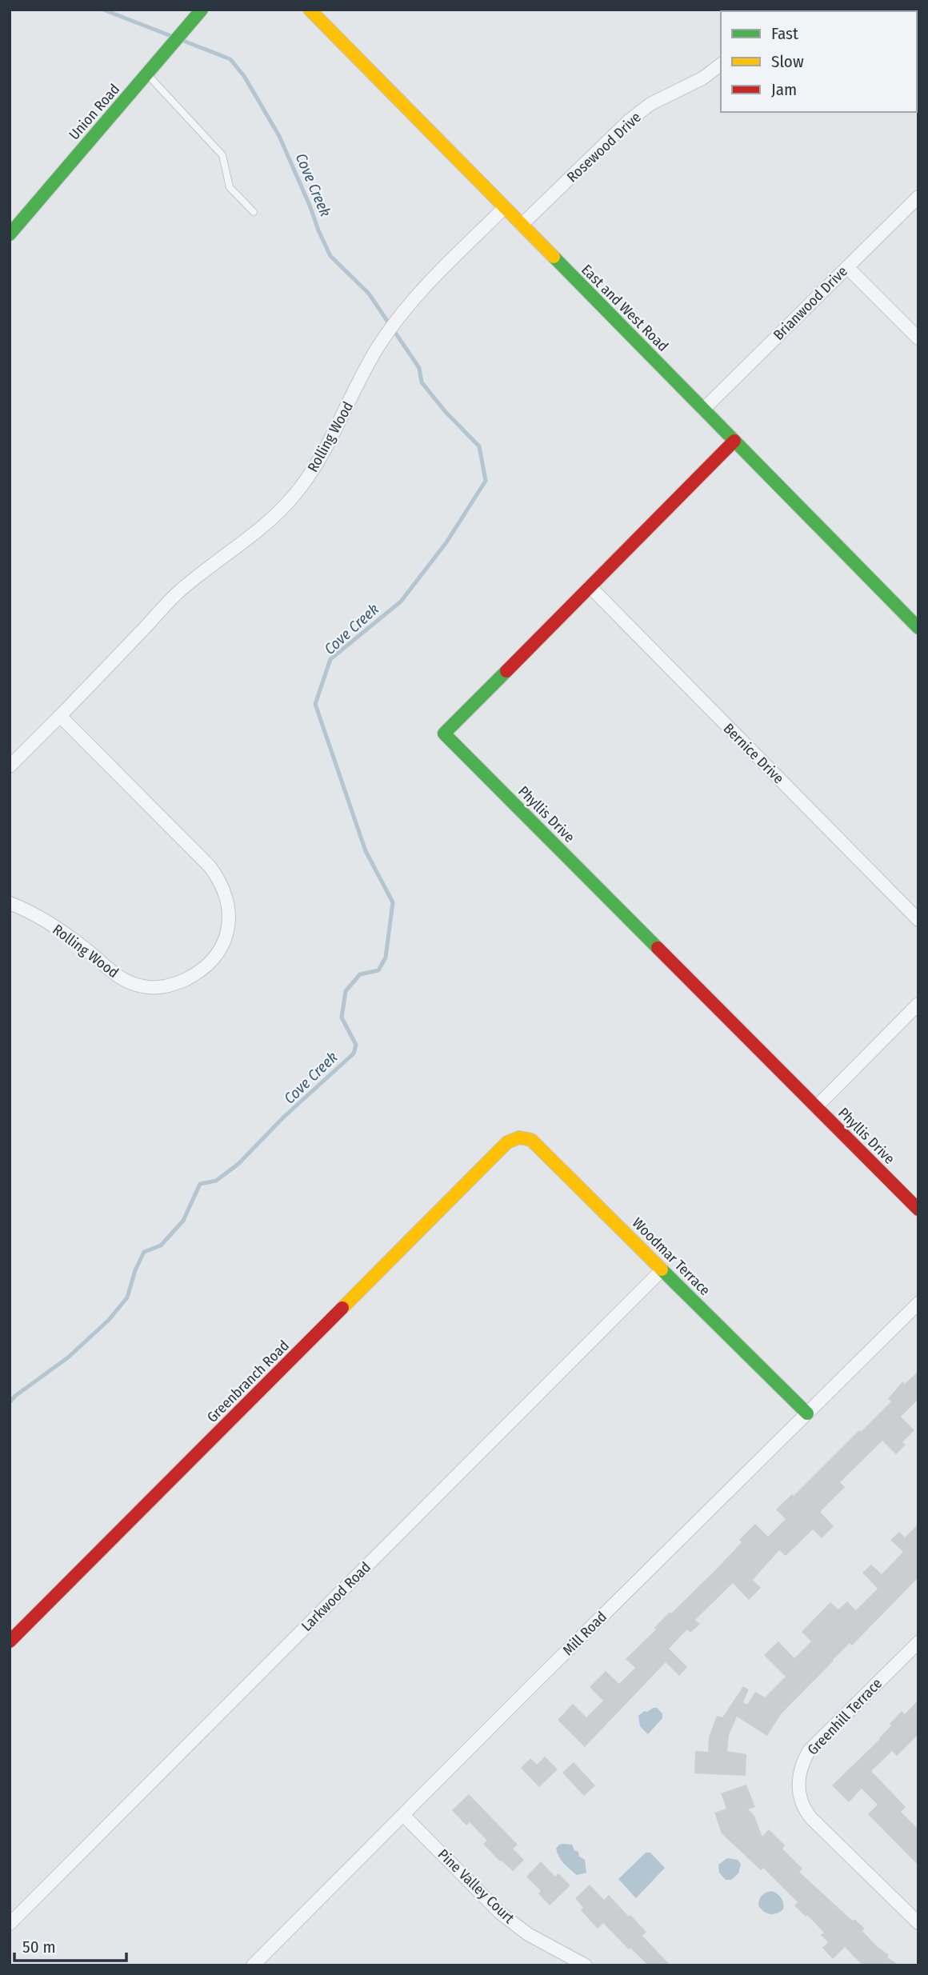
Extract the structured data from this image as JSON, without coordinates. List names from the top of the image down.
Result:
{
  "streets": {
    "street": [
      "Union Road",
      "Rosewood Drive",
      "Brianwood Drive",
      "East and West Road",
      "Rolling Wood",
      "Bernice Drive",
      "Phyllis Drive",
      "Woodmar Terrace",
      "Greenbranch Road",
      "Larkwood Road",
      "Mill Road",
      "Greenhill Terrace",
      "Pine Valley Court"
    ]
  },
  "crossings": [
    ["Rosewood Drive", "East and West Road"],
    ["Brianwood Drive", "East and West Road"],
    ["East and West Road", "Rolling Wood"],
    ["East and West Road", "Phyllis Drive"],
    ["Bernice Drive", "Phyllis Drive"],
    ["Woodmar Terrace", "Greenbranch Road"],
    ["Woodmar Terrace", "Larkwood Road"],
    ["Woodmar Terrace", "Mill Road"],
    ["Mill Road", "Pine Valley Court"]
  ],
  "water": ["Cove Creek"],
  "legend": ["Fast", "Slow", "Jam"],
  "scale_bar": "50 m"
}
